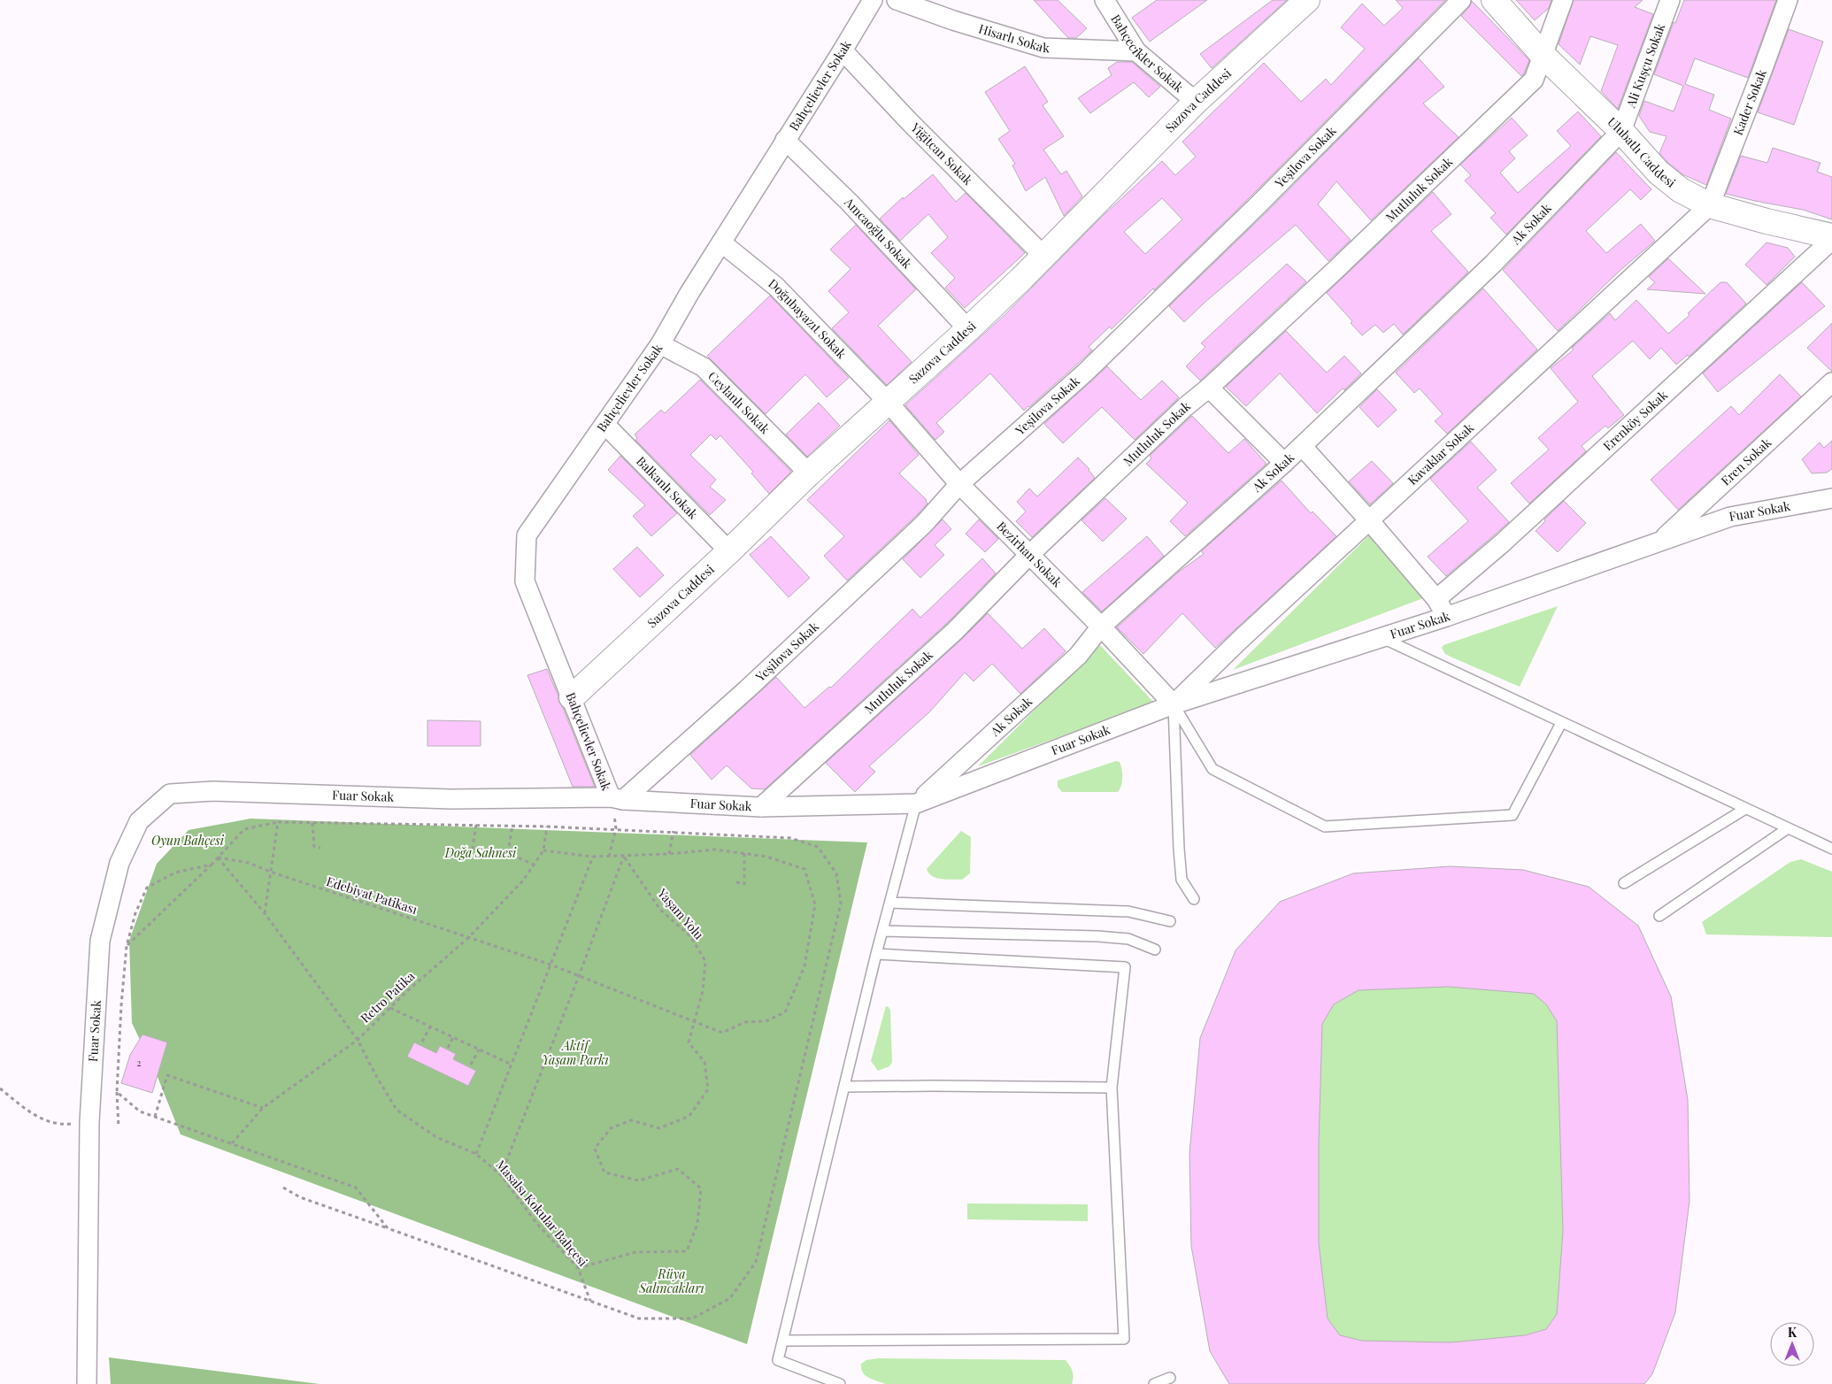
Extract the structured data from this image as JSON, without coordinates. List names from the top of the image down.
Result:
{
  "streets": {
    "street": [
      "Hisarlı Sokak",
      "Bahçecikler Sokak",
      "Ali Kuşçu Sokak",
      "Bahçelievler Sokak",
      "Sazova Caddesi",
      "Kader Sokak",
      "Ulubatlı Caddesi",
      "Yiğitcan Sokak",
      "Yeşilova Sokak",
      "Mutluluk Sokak",
      "Ak Sokak",
      "Amcaoğlu Sokak",
      "Doğubayazıt Sokak",
      "Ceylanlı Sokak",
      "Erenköy Sokak",
      "Kavaklar Sokak",
      "Eren Sokak",
      "Balkanlı Sokak",
      "Fuar Sokak",
      "Bezirhan Sokak"
    ],
    "path": [
      "Edebiyat Patikası",
      "Yaşam Yolu",
      "Retro Patika",
      "Masalsı Kokular Bahçesi"
    ]
  },
  "crossings": [
    ["Hisarlı Sokak", "Bahçecikler Sokak"],
    ["Bahçecikler Sokak", "Sazova Caddesi"],
    ["Ali Kuşçu Sokak", "Ulubatlı Caddesi"],
    ["Ali Kuşçu Sokak", "Ak Sokak"],
    ["Bahçelievler Sokak", "Sazova Caddesi"],
    ["Bahçelievler Sokak", "Yiğitcan Sokak"],
    ["Bahçelievler Sokak", "Yeşilova Sokak"],
    ["Bahçelievler Sokak", "Amcaoğlu Sokak"],
    ["Bahçelievler Sokak", "Doğubayazıt Sokak"],
    ["Bahçelievler Sokak", "Ceylanlı Sokak"],
    ["Bahçelievler Sokak", "Balkanlı Sokak"],
    ["Bahçelievler Sokak", "Fuar Sokak"],
    ["Sazova Caddesi", "Yiğitcan Sokak"],
    ["Sazova Caddesi", "Amcaoğlu Sokak"],
    ["Sazova Caddesi", "Doğubayazıt Sokak"],
    ["Sazova Caddesi", "Ceylanlı Sokak"],
    ["Sazova Caddesi", "Balkanlı Sokak"],
    ["Sazova Caddesi", "Bezirhan Sokak"],
    ["Kader Sokak", "Ulubatlı Caddesi"],
    ["Kader Sokak", "Kavaklar Sokak"],
    ["Ulubatlı Caddesi", "Mutluluk Sokak"],
    ["Ulubatlı Caddesi", "Ak Sokak"],
    ["Ulubatlı Caddesi", "Erenköy Sokak"],
    ["Ulubatlı Caddesi", "Kavaklar Sokak"],
    ["Yeşilova Sokak", "Fuar Sokak"],
    ["Yeşilova Sokak", "Bezirhan Sokak"],
    ["Mutluluk Sokak", "Fuar Sokak"],
    ["Mutluluk Sokak", "Bezirhan Sokak"],
    ["Ak Sokak", "Fuar Sokak"],
    ["Ak Sokak", "Bezirhan Sokak"],
    ["Doğubayazıt Sokak", "Bezirhan Sokak"],
    ["Kavaklar Sokak", "Fuar Sokak"],
    ["Kavaklar Sokak", "Bezirhan Sokak"],
    ["Eren Sokak", "Fuar Sokak"],
    ["Fuar Sokak", "Bezirhan Sokak"],
    ["Edebiyat Patikası", "Yaşam Yolu"],
    ["Edebiyat Patikası", "Retro Patika"],
    ["Edebiyat Patikası", "Masalsı Kokular Bahçesi"],
    ["Yaşam Yolu", "Masalsı Kokular Bahçesi"],
    ["Retro Patika", "Masalsı Kokular Bahçesi"]
  ],
  "parks": [
    "Oyun Bahçesi",
    "Doğa Sahnesi",
    "Aktif Yaşam Parkı",
    "Rüya Salıncakları"
  ],
  "house_numbers": ["2"],
  "north": "top"
}
